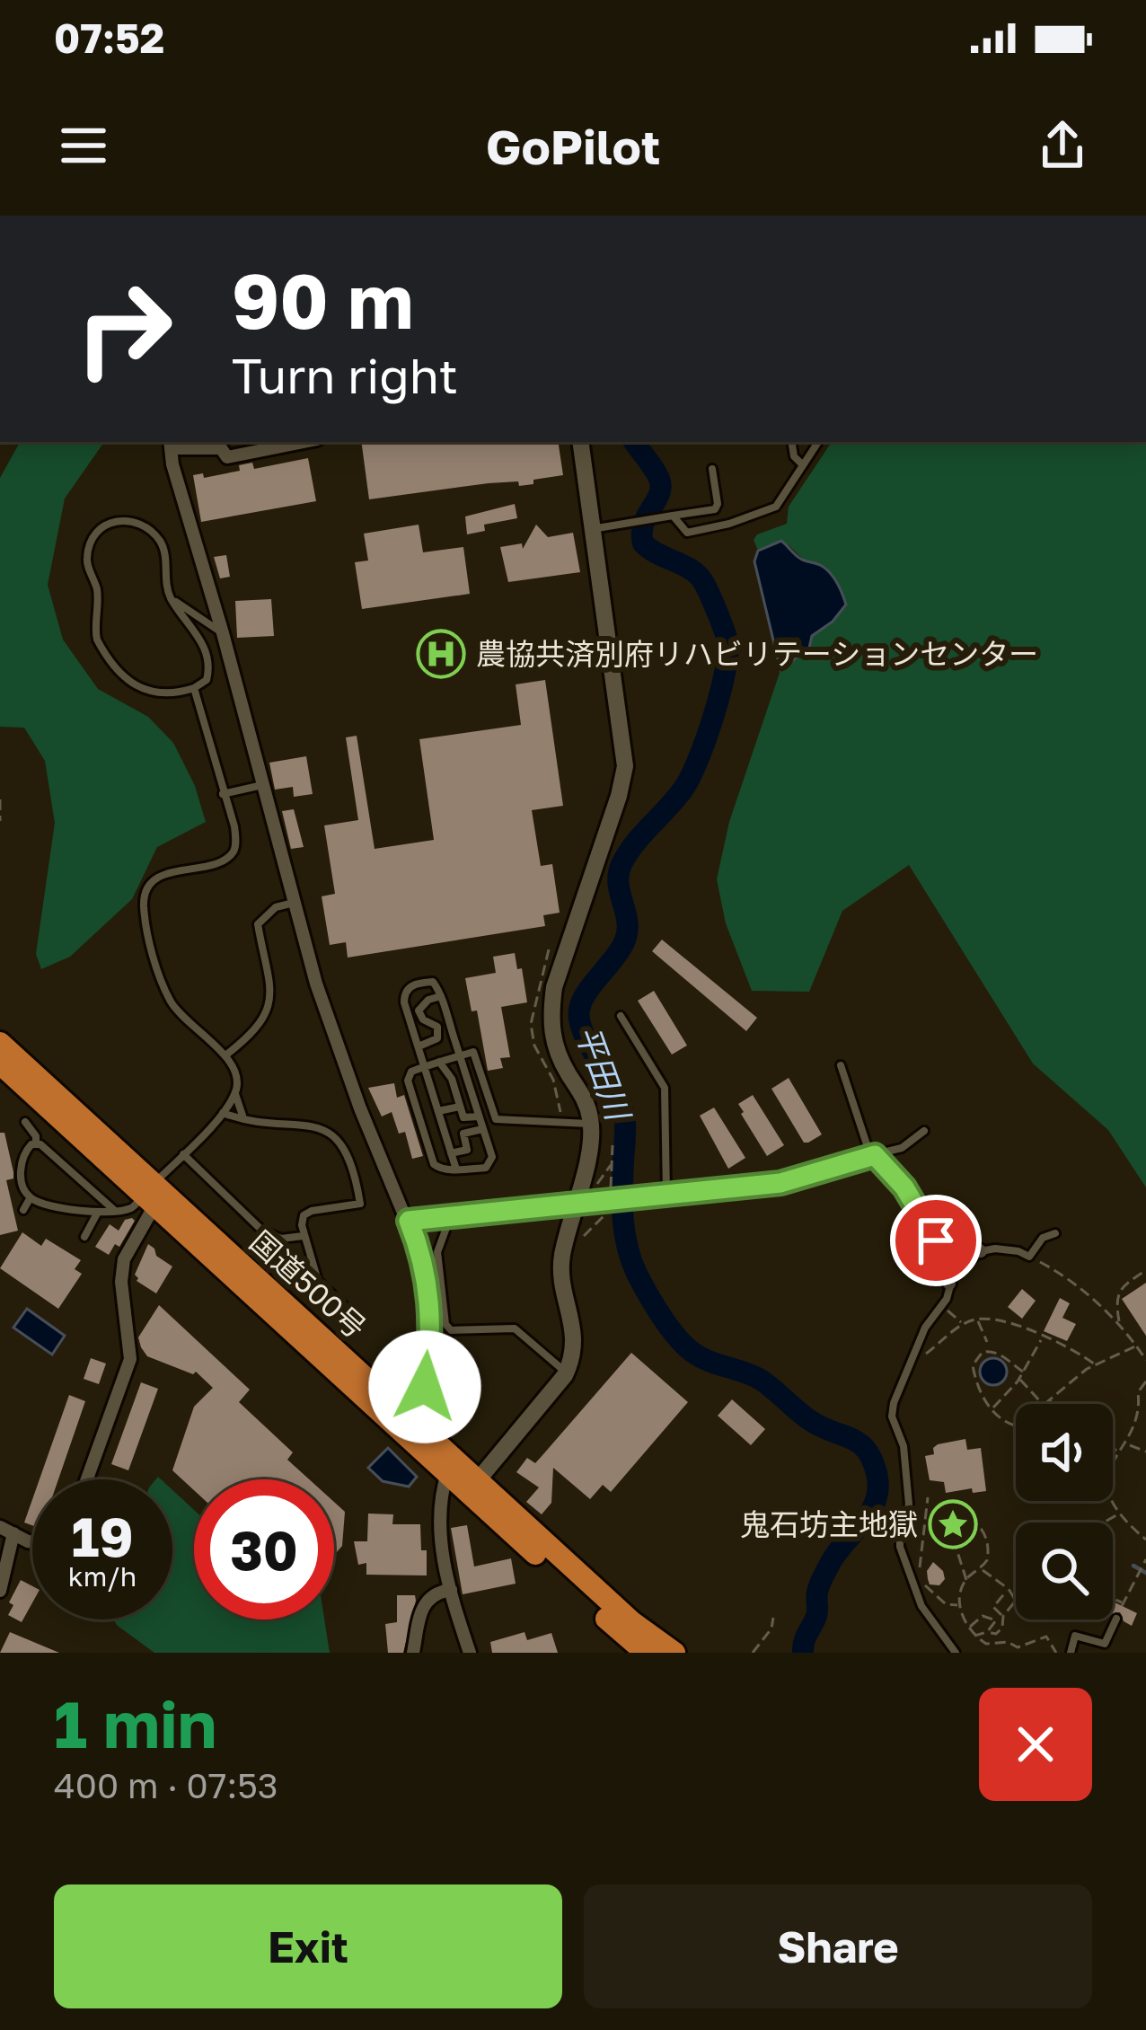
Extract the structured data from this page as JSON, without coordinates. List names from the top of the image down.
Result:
{
  "streets": {
    "highway": ["国道500号"]
  },
  "water": ["平田川"],
  "places": {
    "hospital": ["農協共済別府リハビリテーションセンター"],
    "place": ["鬼石坊主地獄"]
  },
  "page": {
    "status": "07:52",
    "header": "GoPilot",
    "turn": ["90 m", "Turn right"],
    "speed": "19 km/h",
    "limit": "30",
    "heading": ["1 min", "400 m · 07:53"],
    "buttons": ["Exit", "Share"]
  }
}
